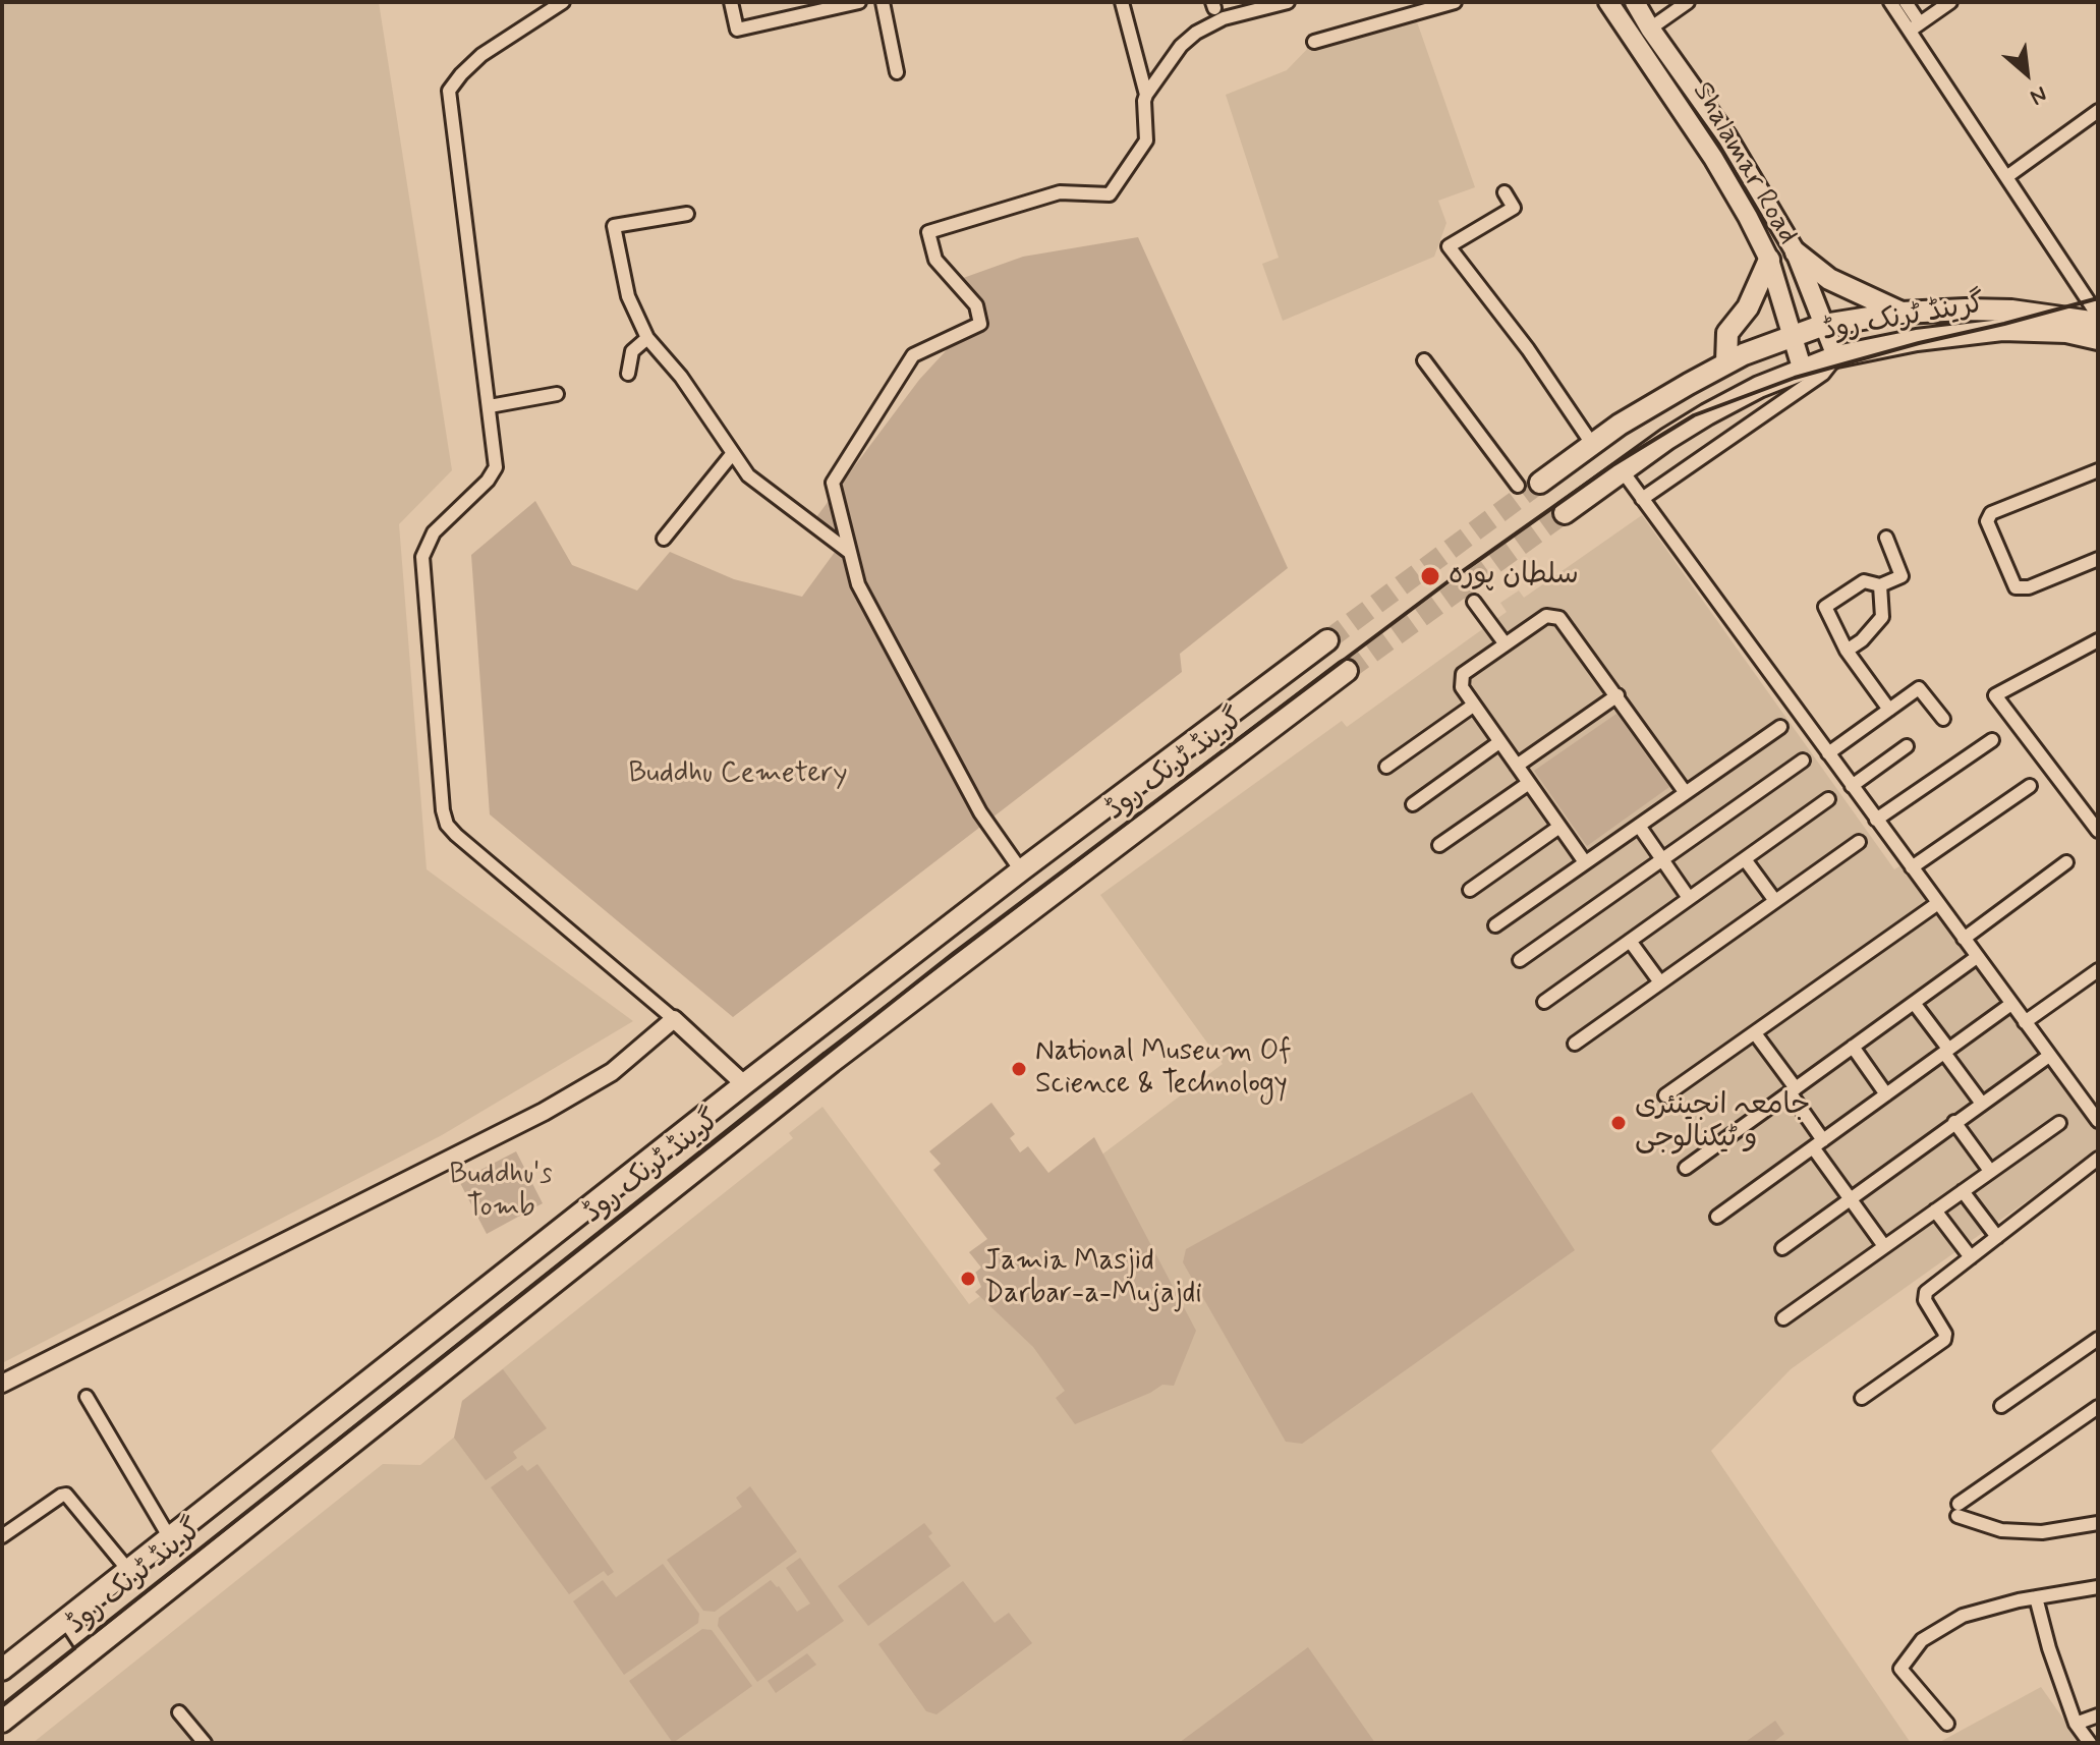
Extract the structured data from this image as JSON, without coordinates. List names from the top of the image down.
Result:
{
  "streets": {
    "main road": ["Shalamar Road", "گرینڈ ٹرنک روڈ"]
  },
  "crossings": [
    ["Shalamar Road", "گرینڈ ٹرنک روڈ"]
  ],
  "parks": ["Buddhu Cemetery", "Buddhu's Tomb"],
  "places": [
    "سلطان پورہ",
    "National Museum Of Science & Technology",
    "جامعہ انجینئری و ٹیکنالوجی",
    "Jamia Masjid Darbar-a-Mujajdi"
  ],
  "north": "bottom right"
}
